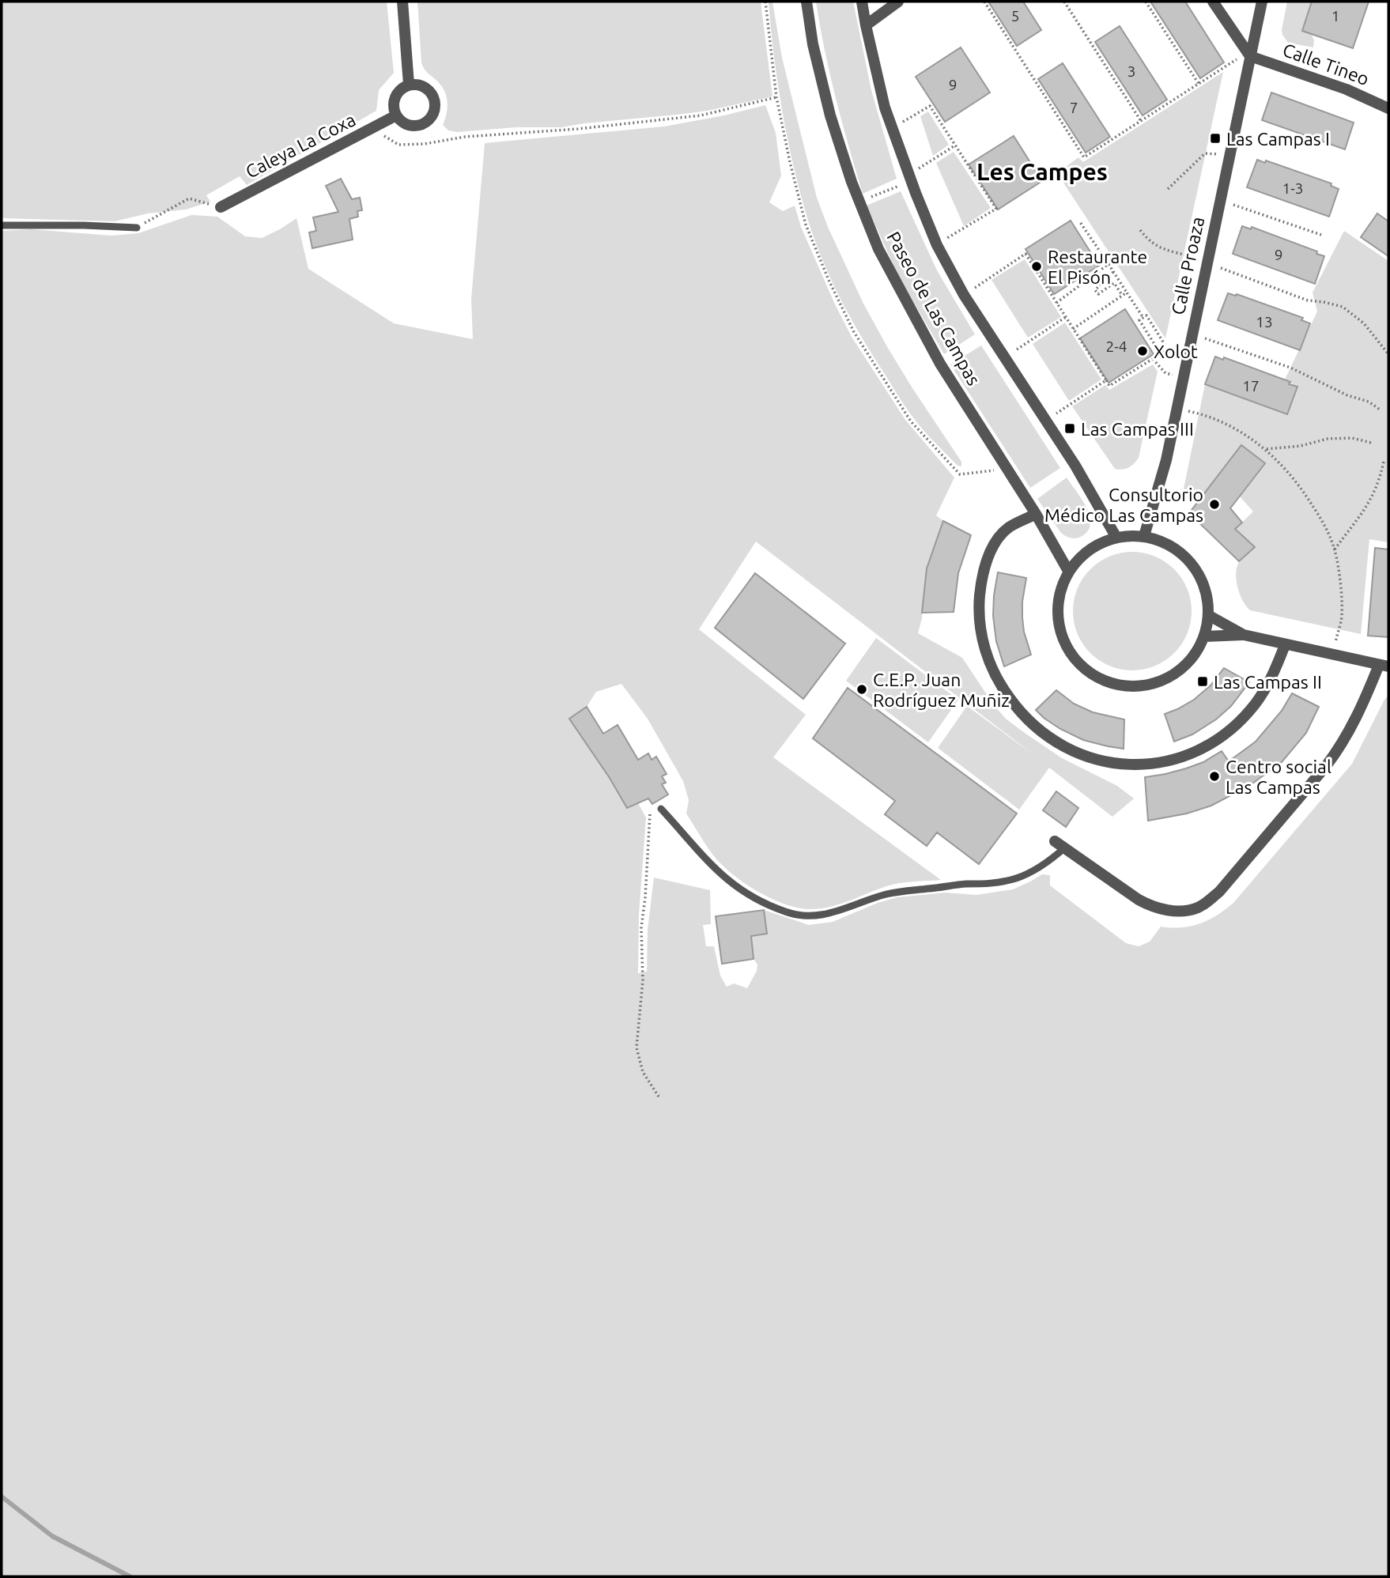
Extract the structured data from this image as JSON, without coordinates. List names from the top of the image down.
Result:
{
  "streets": {
    "street": [
      "Calle Tineo",
      "Caleya La Coxa",
      "Calle Proaza",
      "Paseo de Las Campas"
    ]
  },
  "crossings": [
    ["Calle Tineo", "Calle Proaza"],
    ["Calle Proaza", "Paseo de Las Campas"]
  ],
  "districts": ["Les Campes"],
  "places": {
    "transit": ["Las Campas I", "Las Campas III", "Las Campas II"],
    "other": [
      "Restaurante El Pisón",
      "Xolot",
      "Consultorio Médico Las Campas",
      "C.E.P. Juan Rodríguez Muñiz",
      "Centro social Las Campas"
    ]
  },
  "house_numbers": [
    "5",
    "1",
    "3",
    "9",
    "7",
    "1-3",
    "9",
    "13",
    "2-4",
    "17"
  ]
}
